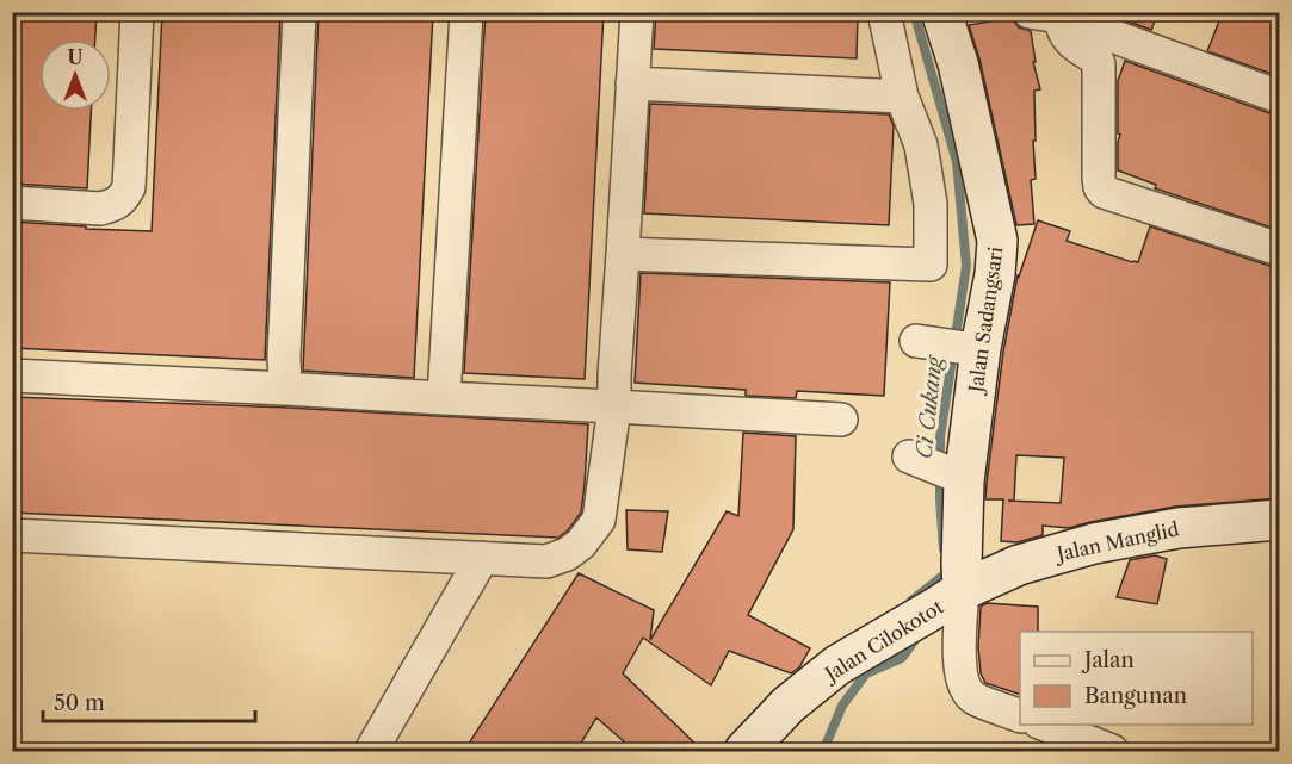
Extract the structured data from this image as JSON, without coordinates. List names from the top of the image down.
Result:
{
  "streets": {
    "street": ["Jalan Sadangsari", "Jalan Manglid", "Jalan Cilokotot"]
  },
  "crossings": [
    ["Jalan Sadangsari", "Jalan Manglid"],
    ["Jalan Sadangsari", "Jalan Cilokotot"],
    ["Jalan Manglid", "Jalan Cilokotot"]
  ],
  "water": ["Ci Cukang"],
  "legend": ["Jalan", "Bangunan"],
  "scale_bar": "50 m",
  "north": "top"
}
